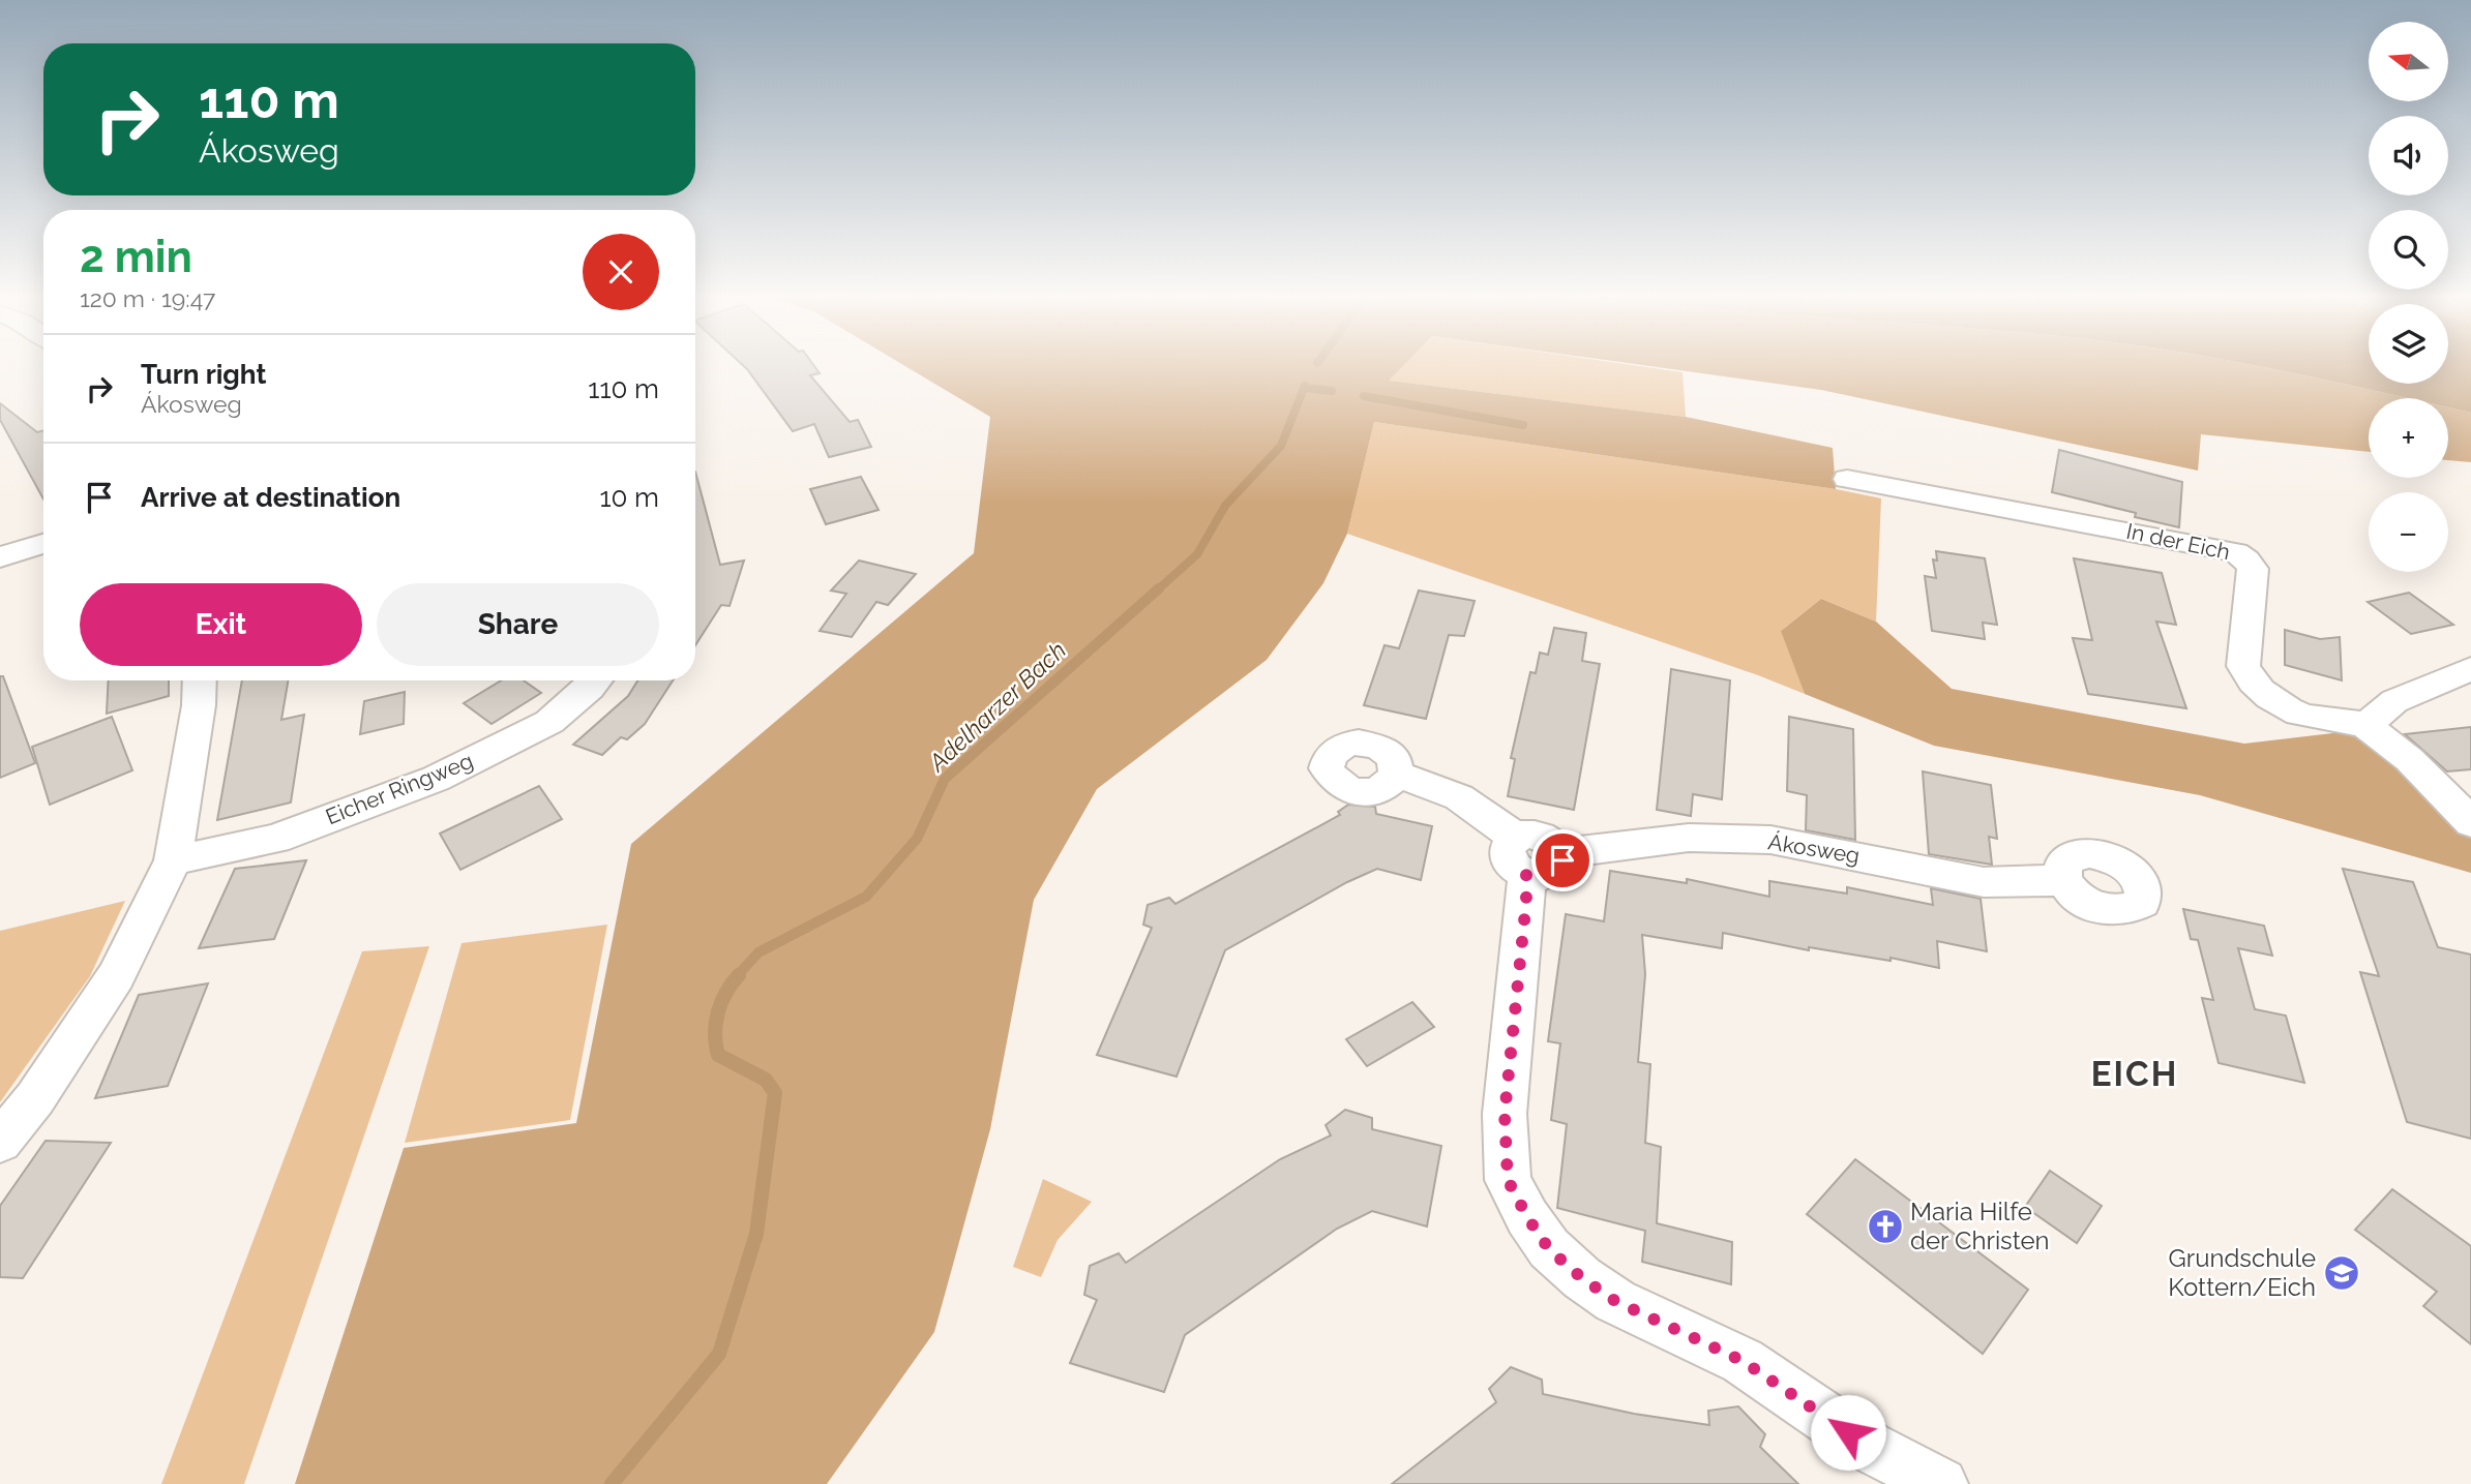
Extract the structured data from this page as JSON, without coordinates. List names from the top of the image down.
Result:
{
  "streets": {
    "street": ["In der Eich", "Eicher Ringweg", "Ákosweg"]
  },
  "districts": ["EICH"],
  "water": ["Adelharzer Bach"],
  "places": {
    "church": ["Maria Hilfe der Christen"],
    "school or university": ["Grundschule Kottern/Eich"]
  },
  "north": "left",
  "page": {
    "map_buttons": ["+", "−"],
    "turn": ["110 m", "Ákosweg"],
    "heading": ["2 min", "120 m · 19:47"],
    "list": [
      {
        "name": "Turn right",
        "note": "Ákosweg",
        "value": "110 m"
      },
      {
        "name": "Arrive at destination",
        "value": "10 m"
      }
    ],
    "buttons": ["Exit", "Share"]
  }
}
